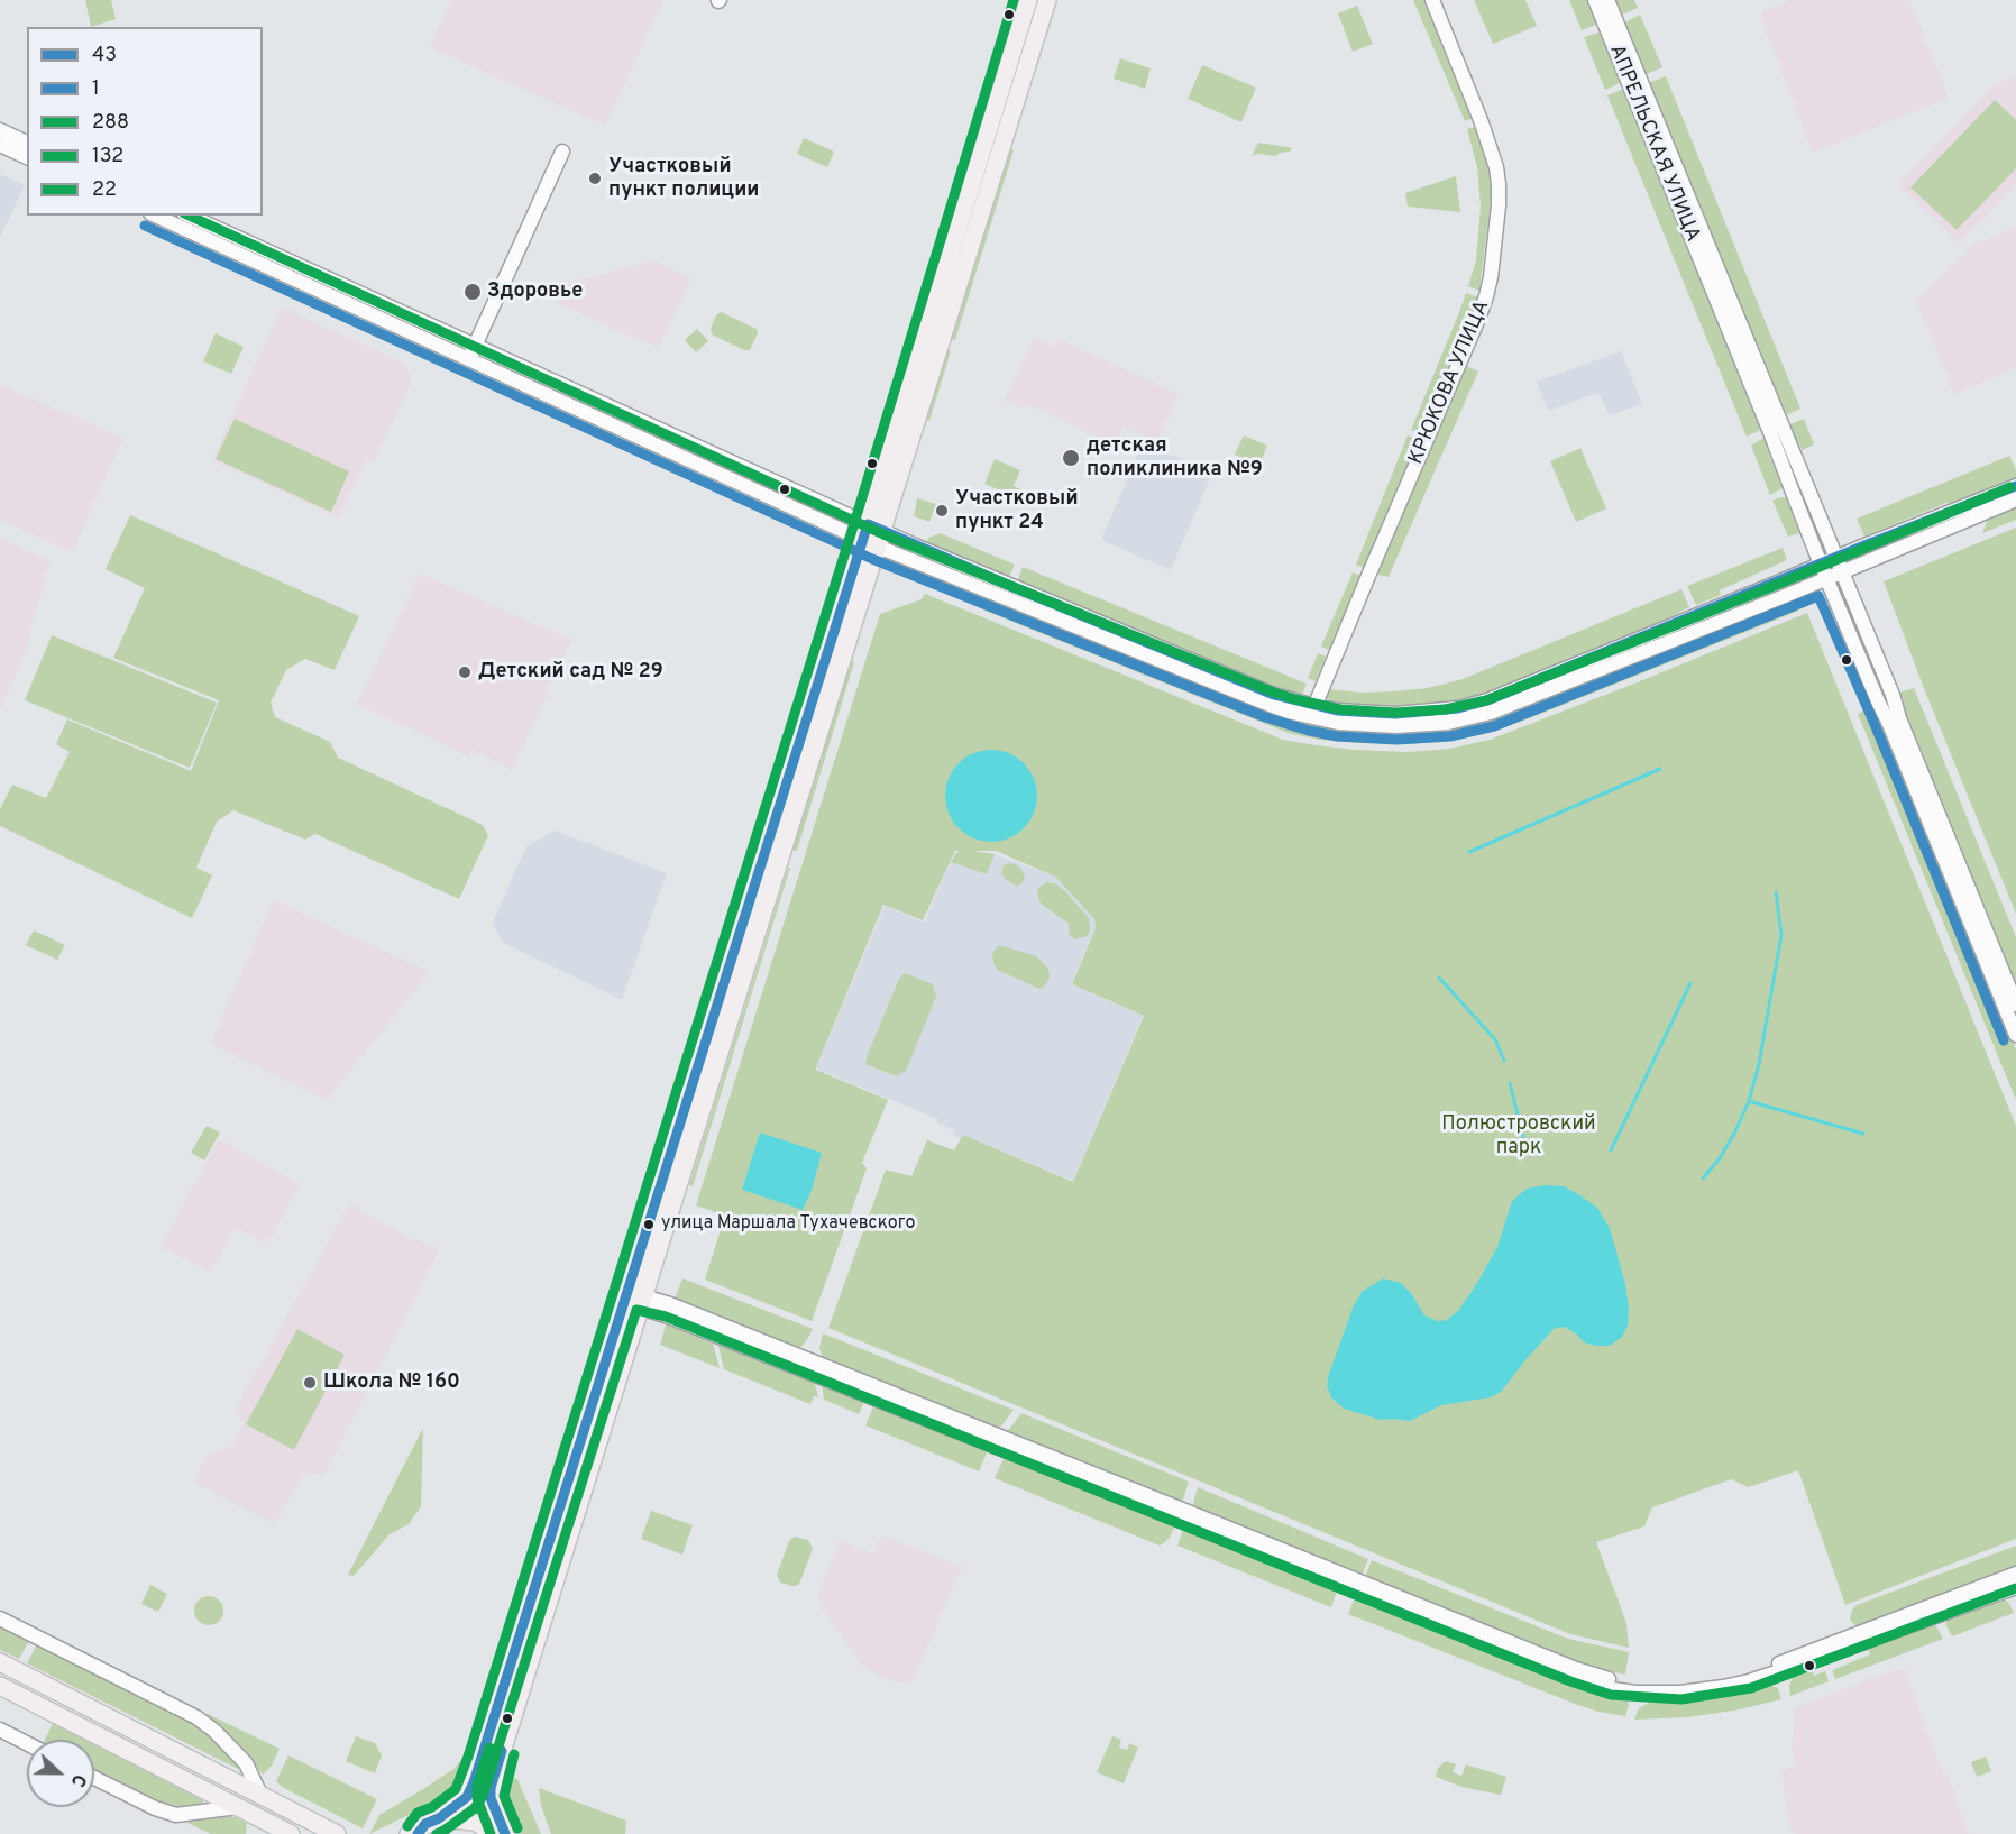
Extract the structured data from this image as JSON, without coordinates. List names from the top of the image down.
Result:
{
  "streets": {
    "street": ["АПРЕЛЬСКАЯ УЛИЦА", "КРЮКОВА УЛИЦА"]
  },
  "parks": ["Полюстровский парк"],
  "places": [
    "Участковый пункт полиции",
    "Здоровье",
    "детская поликлиника №9",
    "Участковый пункт 24",
    "Детский сад № 29",
    "улица Маршала Тухачевского",
    "Школа № 160"
  ],
  "lines": [
    "transit line 22",
    "transit line 132",
    "transit line 1",
    "transit line 43",
    "transit line 288"
  ],
  "legend": [
    "43",
    "1",
    "288",
    "132",
    "22"
  ],
  "north": "right"
}
